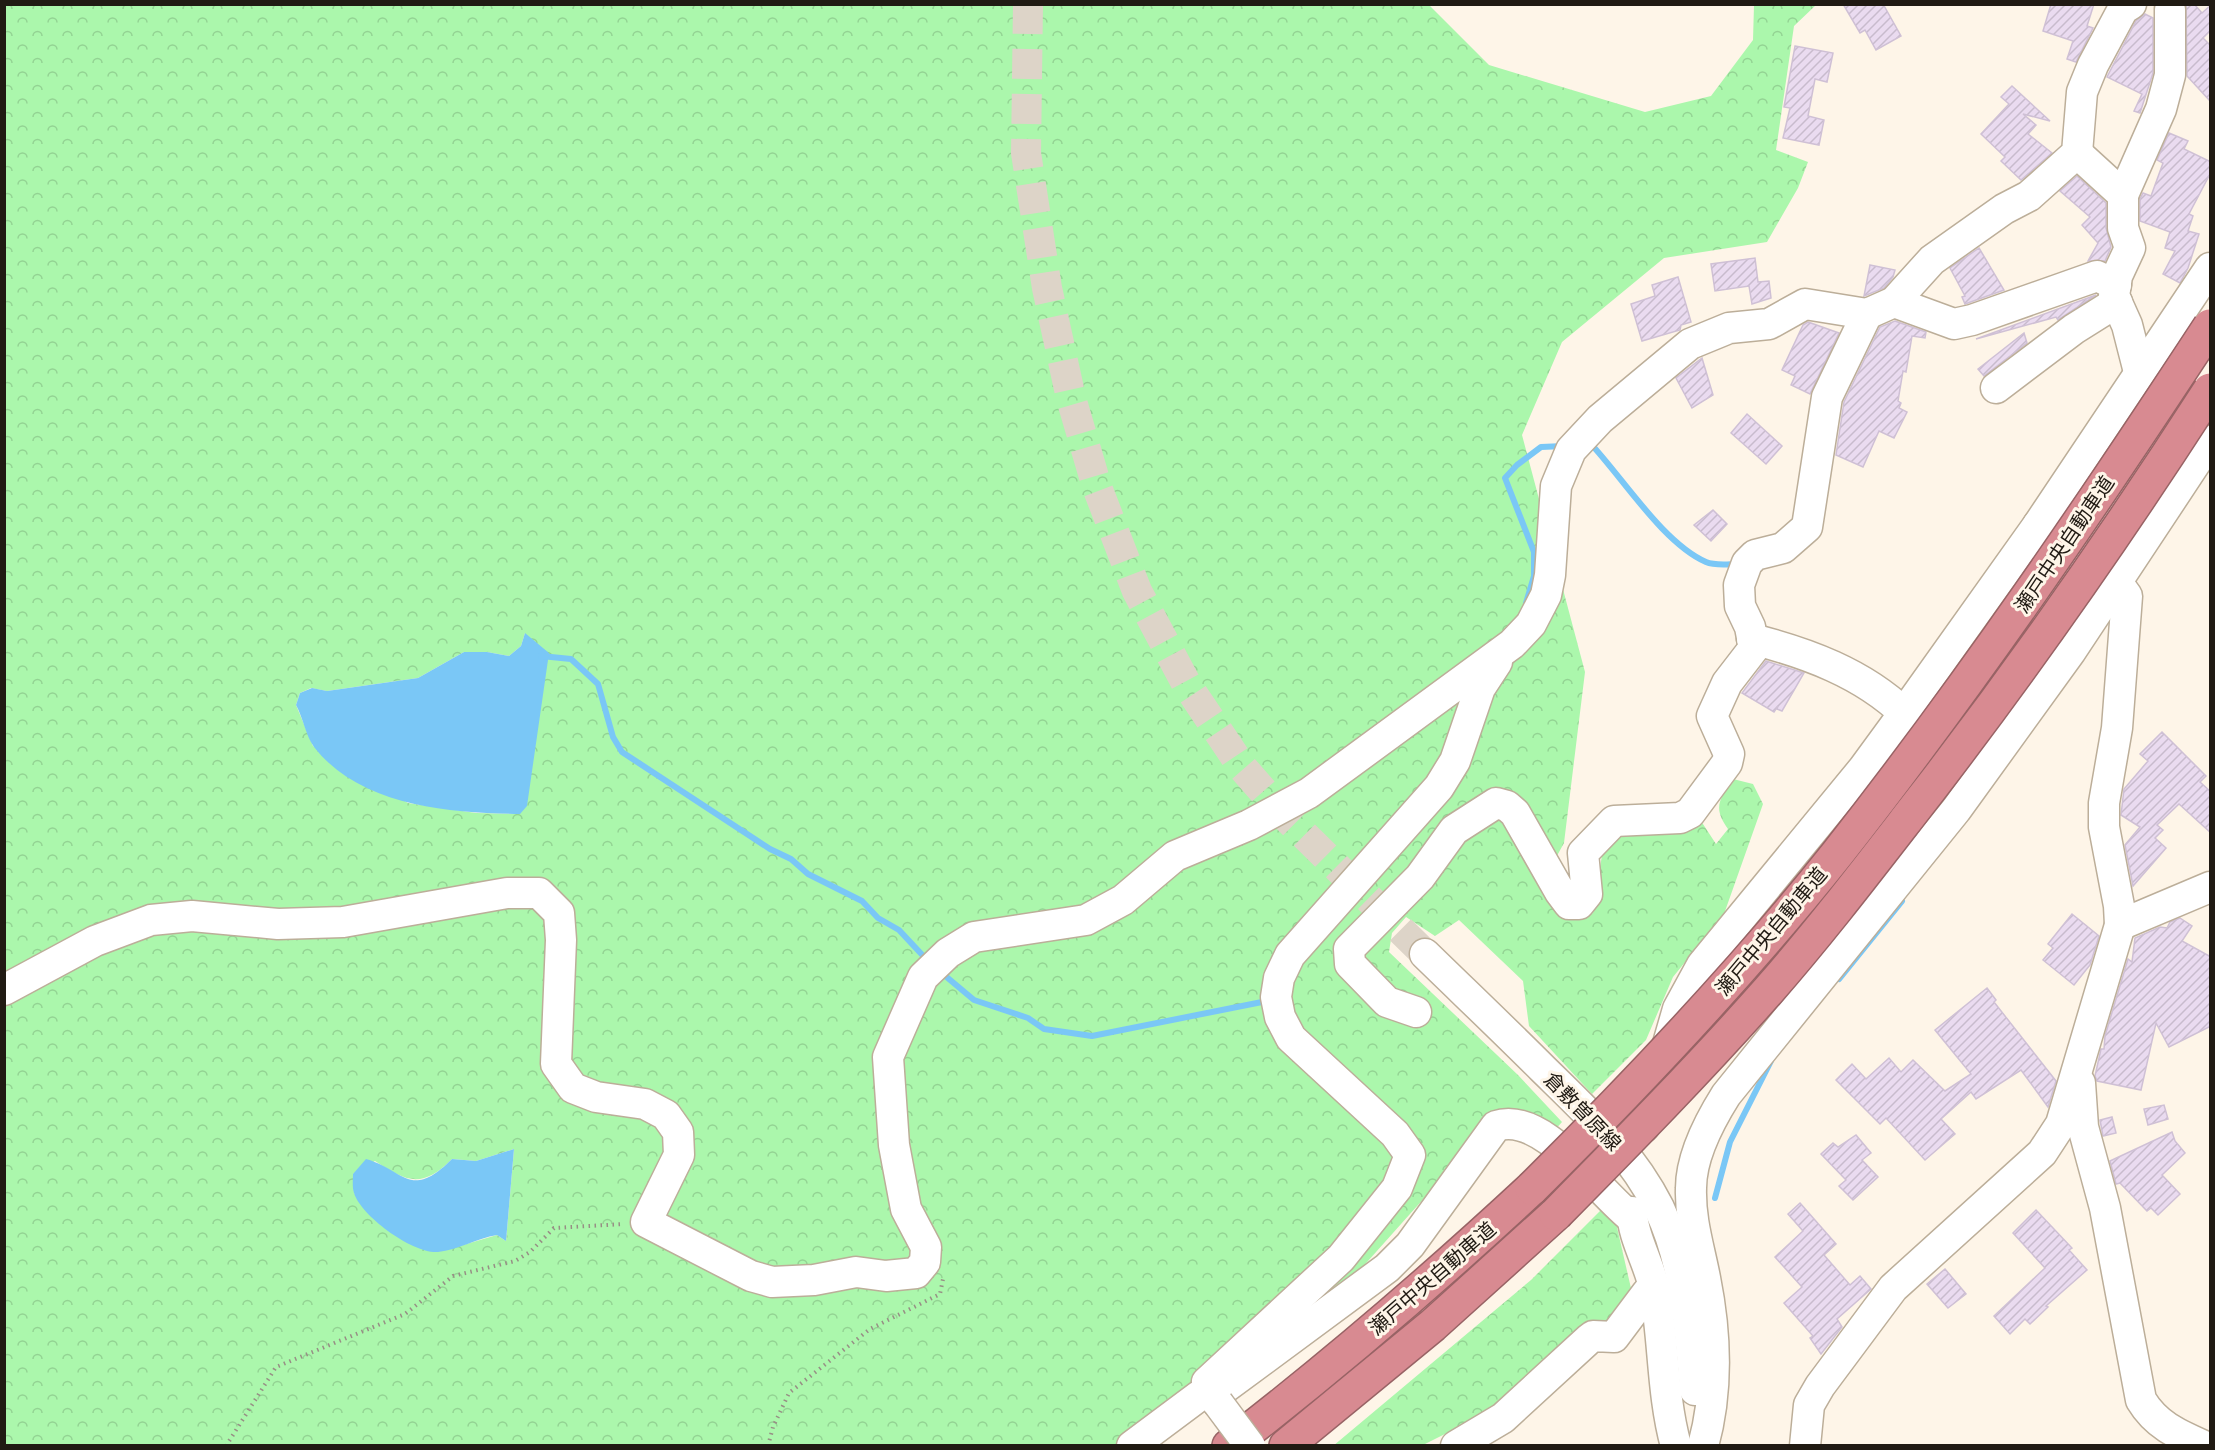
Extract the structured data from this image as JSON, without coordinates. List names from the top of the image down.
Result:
{
  "streets": {
    "highway": ["瀬戸中央自動車道"],
    "street": ["倉敷曽原線"]
  }
}
